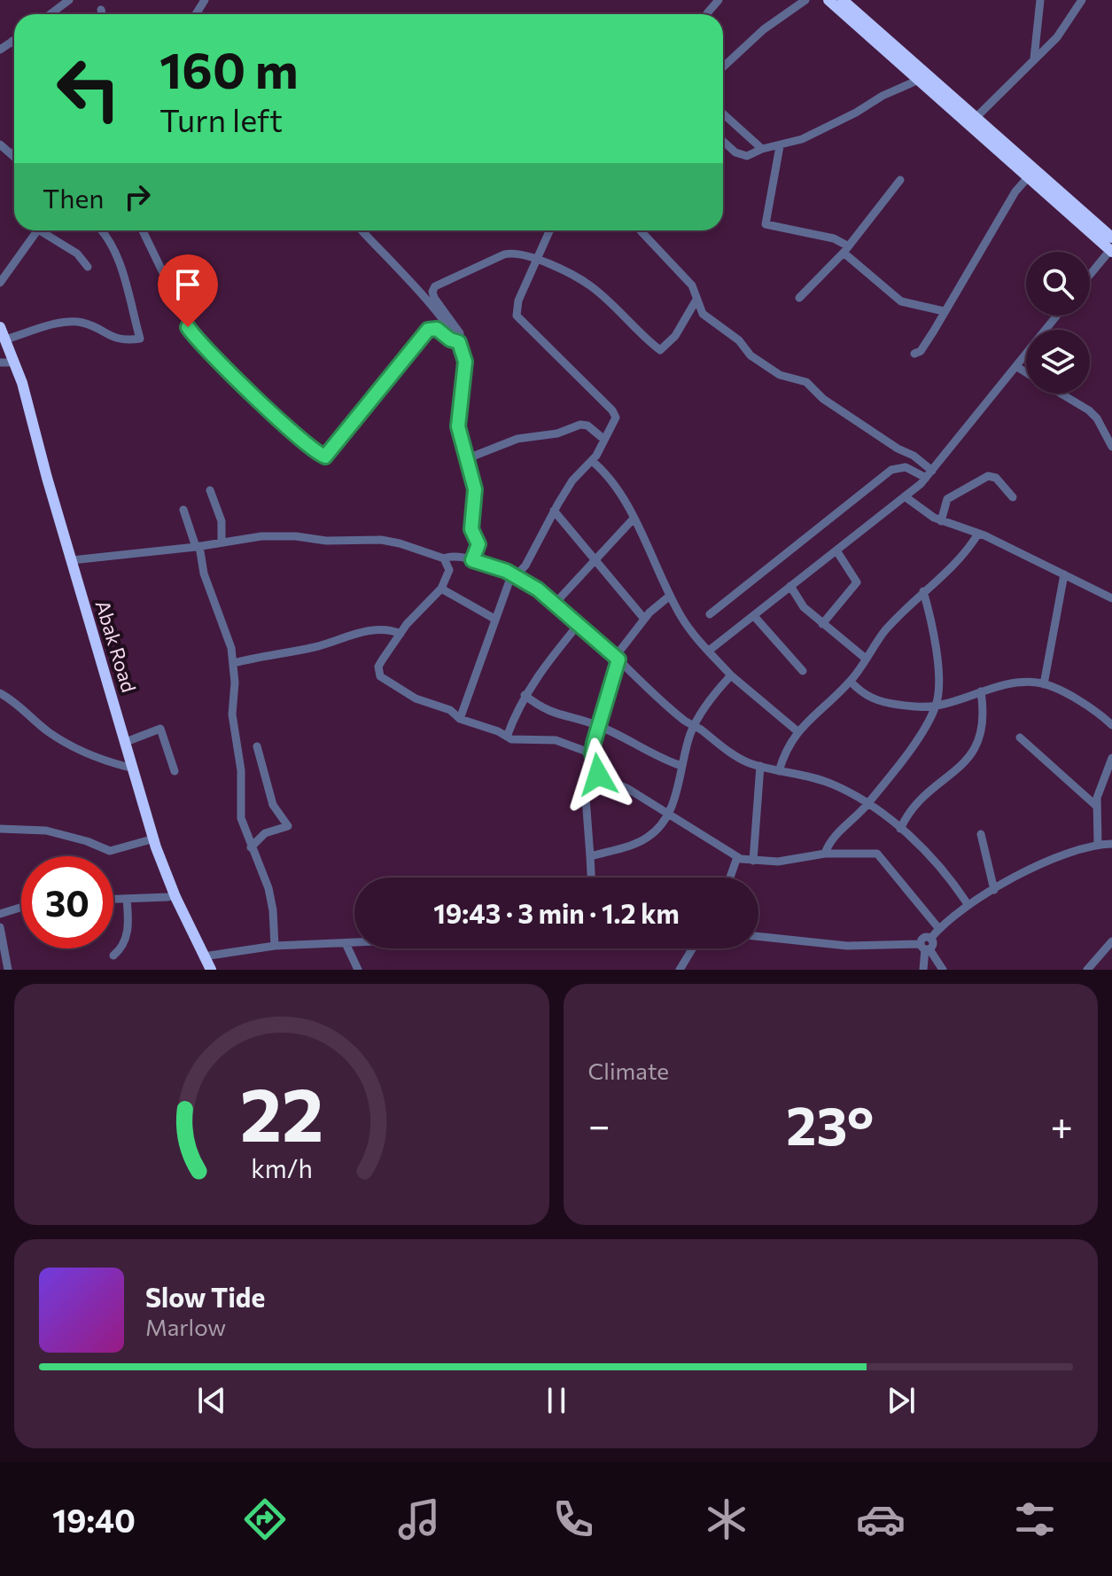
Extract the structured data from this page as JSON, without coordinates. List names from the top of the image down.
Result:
{
  "streets": {
    "highway": ["Abak Road"]
  },
  "page": {
    "turn": ["160 m", "Turn left"],
    "then": "Then",
    "limit": "30",
    "trip": "19:43 · 3 min · 1.2 km",
    "tile": "Climate",
    "heat": ["−", "23°", "+"],
    "song": ["Slow Tide", "Marlow"],
    "tabs": "19:40",
    "gauge": ["22", "km/h"]
  }
}
